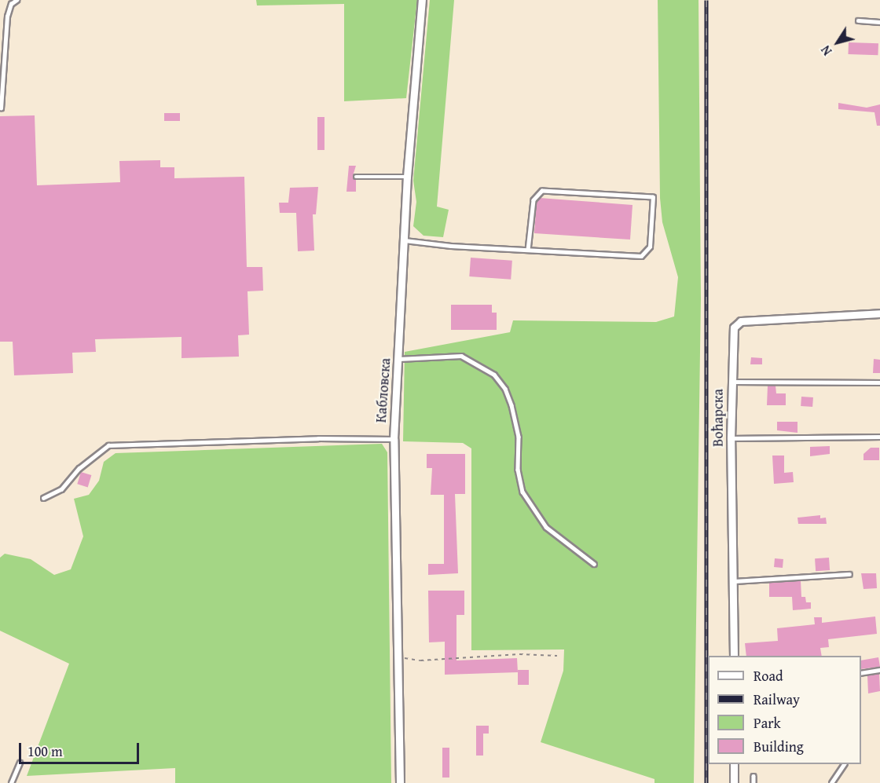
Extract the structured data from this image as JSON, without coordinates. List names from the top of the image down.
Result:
{
  "streets": {
    "street": ["Кабловска", "Воћарска"]
  },
  "legend": [
    "Road",
    "Railway",
    "Park",
    "Building"
  ],
  "scale_bar": "100 m",
  "north": "bottom left"
}
